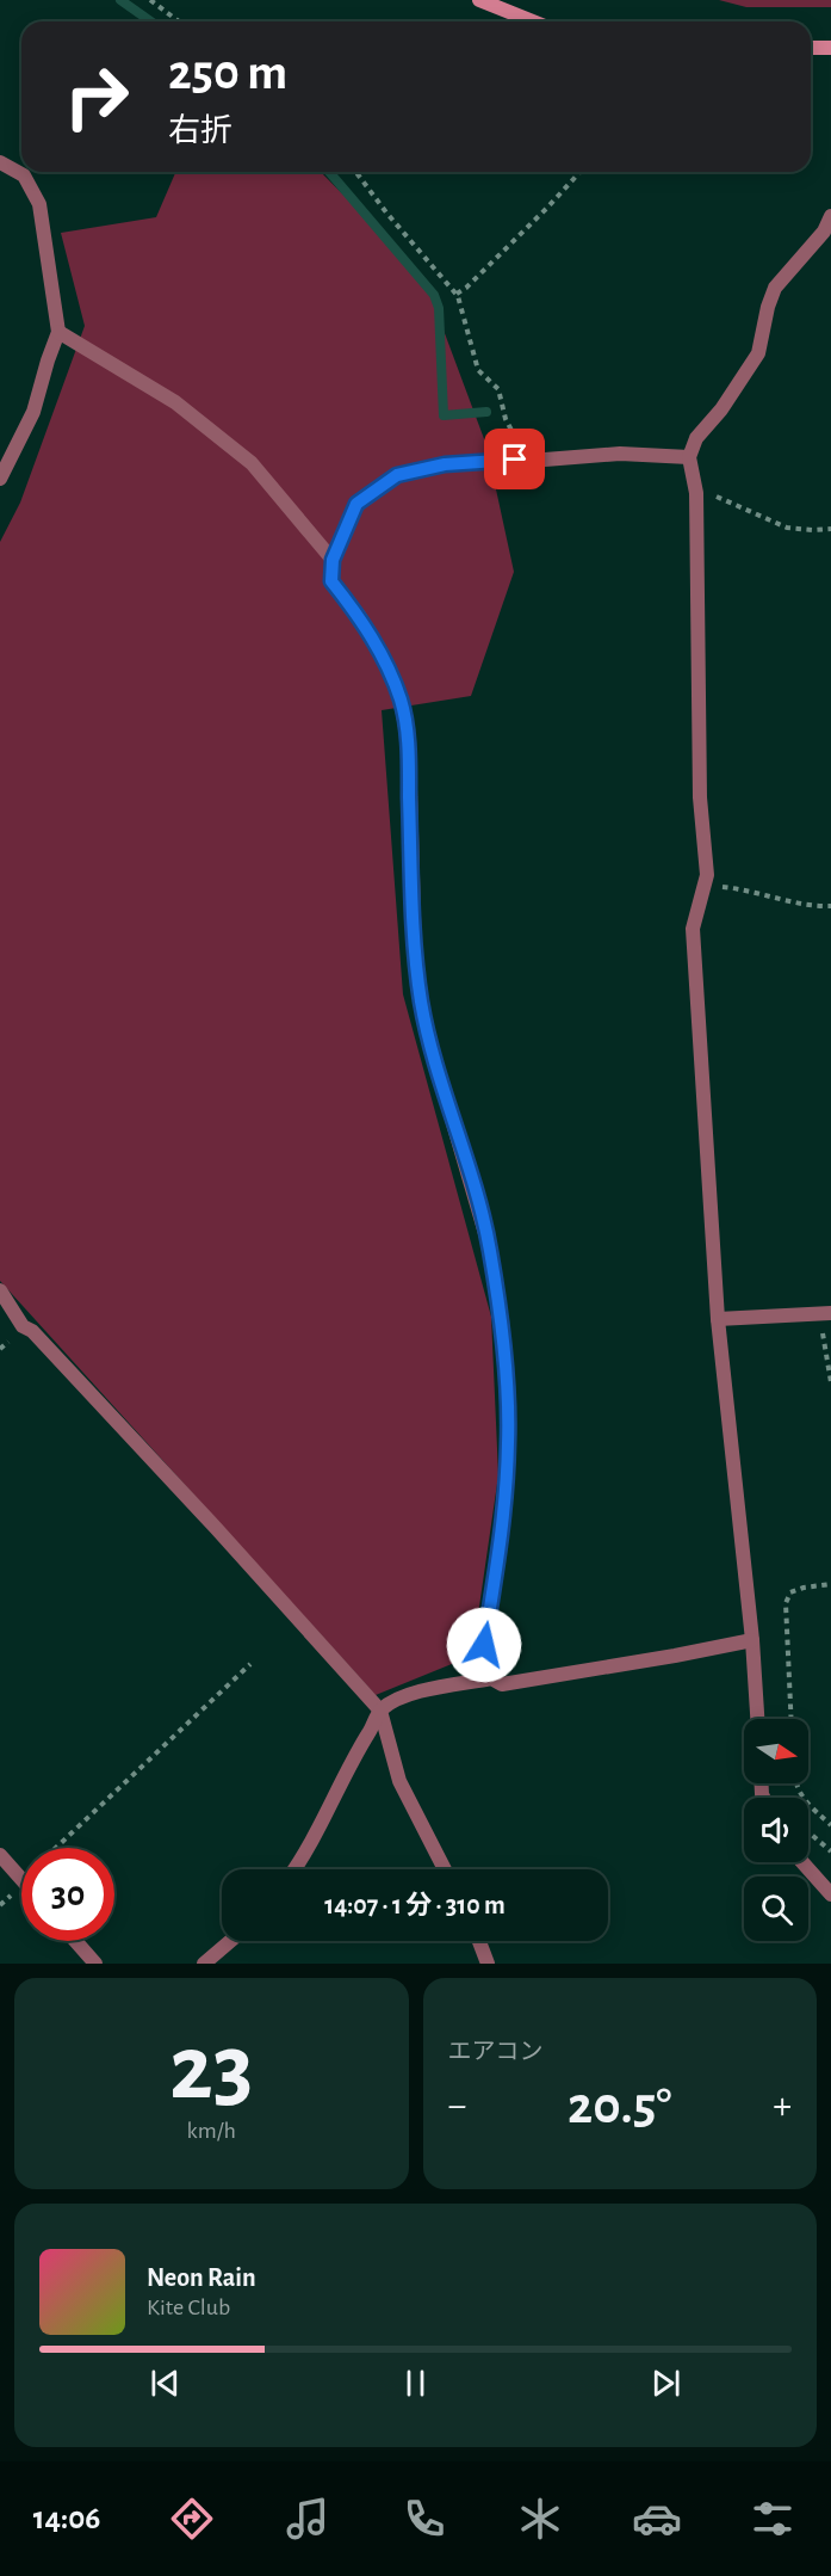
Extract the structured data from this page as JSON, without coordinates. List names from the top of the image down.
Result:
{
  "north": "right",
  "page": {
    "turn": ["250 m", "右折"],
    "limit": "30",
    "trip": "14:07 · 1 分 · 310 m",
    "tile": [
      ["23", "km/h"],
      "エアコン"
    ],
    "heat": ["−", "20.5°", "+"],
    "song": ["Neon Rain", "Kite Club"],
    "tabs": "14:06"
  }
}
